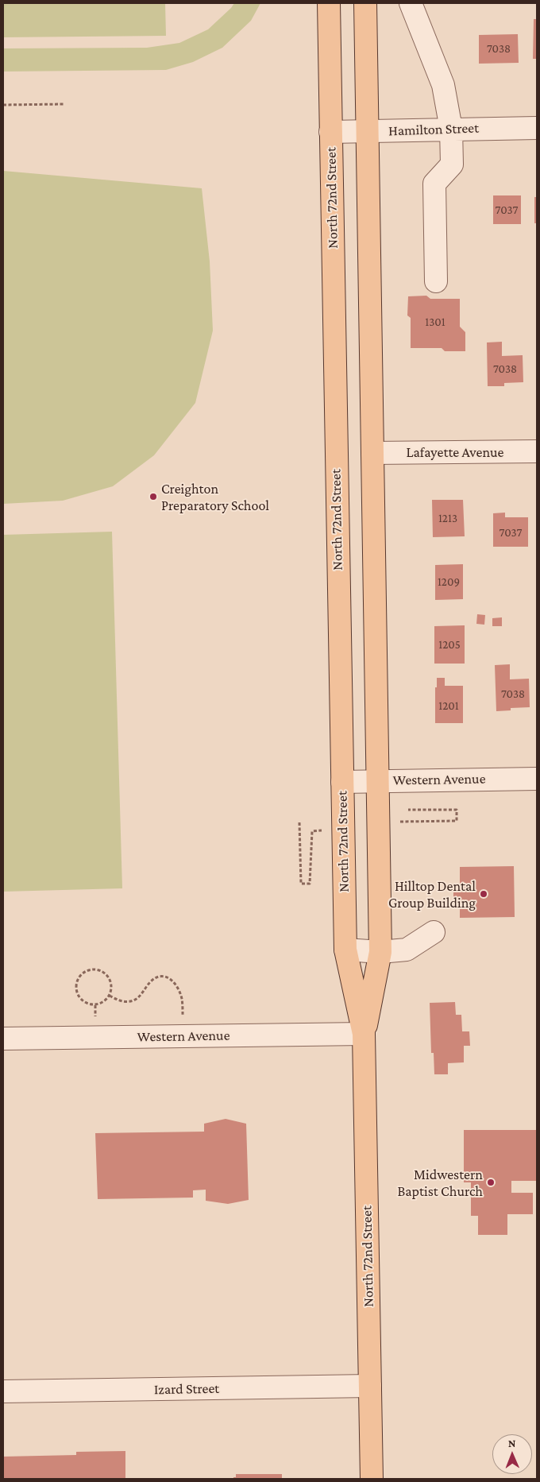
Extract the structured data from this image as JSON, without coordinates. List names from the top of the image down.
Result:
{
  "streets": {
    "main road": ["North 72nd Street"],
    "street": [
      "Hamilton Street",
      "Lafayette Avenue",
      "Western Avenue",
      "Izard Street"
    ]
  },
  "crossings": [
    ["Hamilton Street", "North 72nd Street"],
    ["North 72nd Street", "Lafayette Avenue"],
    ["North 72nd Street", "Western Avenue"],
    ["North 72nd Street", "Izard Street"]
  ],
  "places": ["Creighton Preparatory School", "Hilltop Dental Group Building", "Midwestern Baptist Church"],
  "house_numbers": [
    "7038",
    "7037",
    "1301",
    "7038",
    "1213",
    "7037",
    "1209",
    "1205",
    "7038",
    "1201"
  ],
  "north": "top"
}
